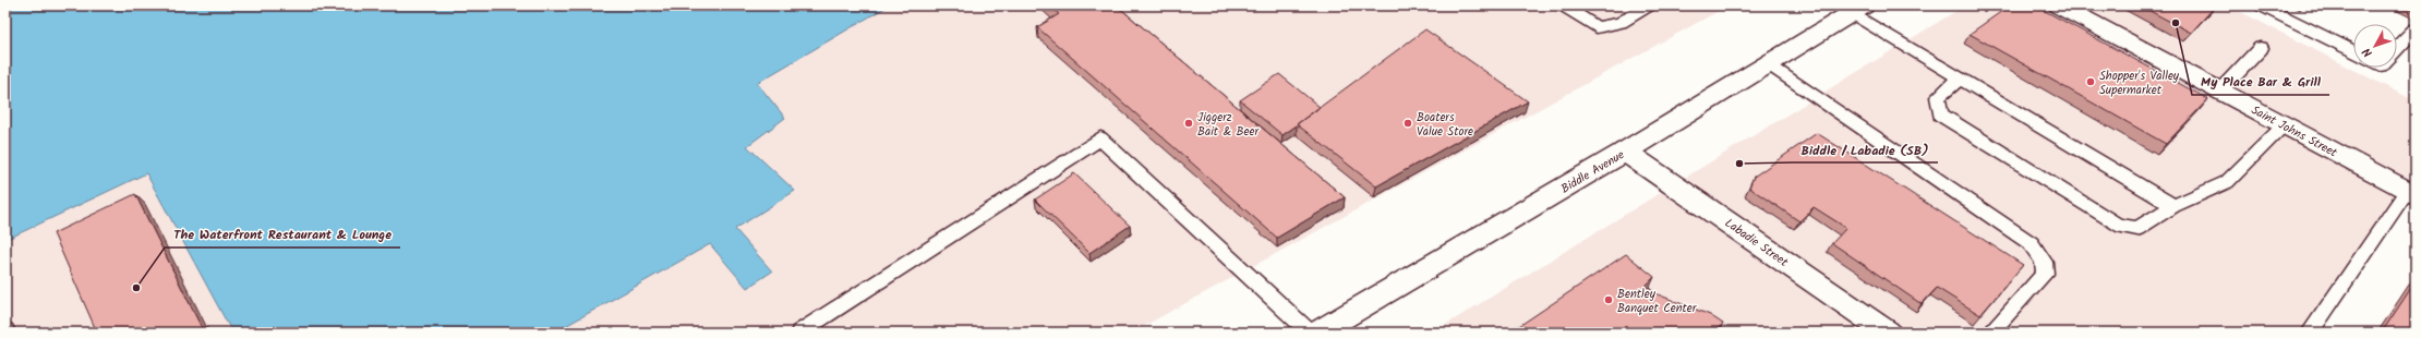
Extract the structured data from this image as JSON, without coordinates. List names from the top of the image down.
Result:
{
  "streets": {
    "main road": ["Saint Johns Street", "Biddle Avenue", "Labadie Street"]
  },
  "crossings": [
    ["Biddle Avenue", "Labadie Street"]
  ],
  "places": [
    "My Place Bar & Grill",
    "Shopper's Valley Supermarket",
    "Jiggerz Bait & Beer",
    "Boaters Value Store",
    "Biddle / Labadie (SB)",
    "The Waterfront Restaurant & Lounge",
    "Bentley Banquet Center"
  ],
  "north": "bottom left"
}
